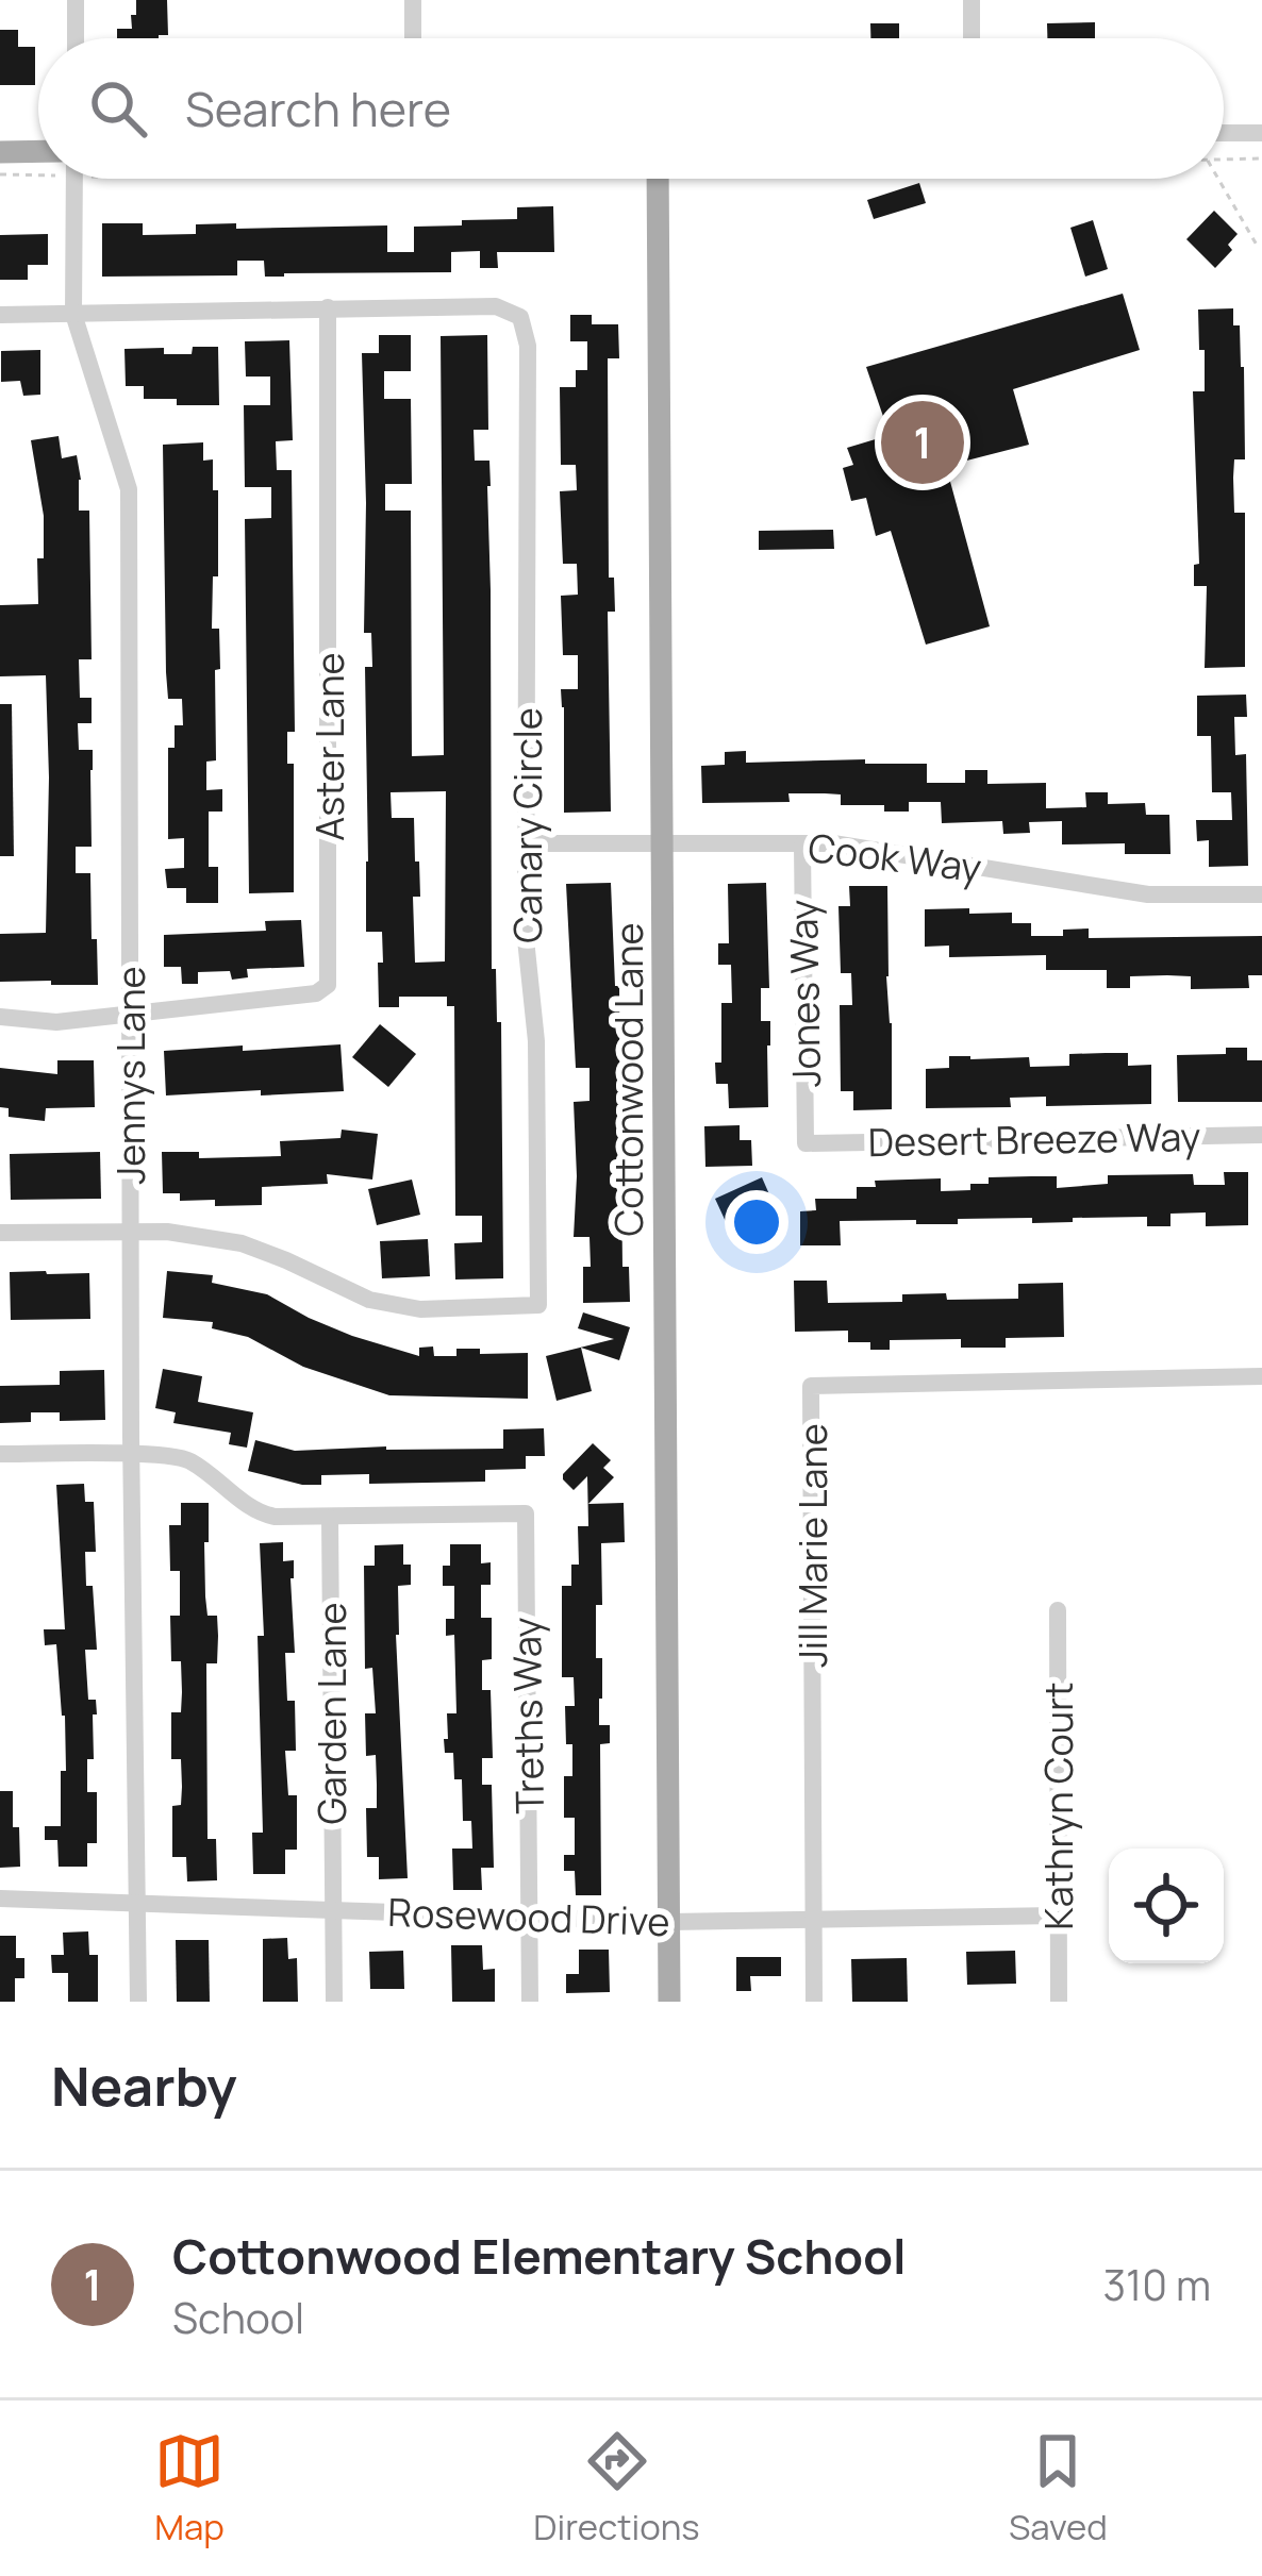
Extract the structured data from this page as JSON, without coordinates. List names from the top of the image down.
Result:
{
  "streets": {
    "main road": ["Cottonwood Lane"],
    "street": [
      "Aster Lane",
      "Canary Circle",
      "Cook Way",
      "Jones Way",
      "Jennys Lane",
      "Desert Breeze Way",
      "Jill Marie Lane",
      "Garden Lane",
      "Treths Way",
      "Kathryn Court",
      "Rosewood Drive"
    ]
  },
  "crossings": [
    ["Aster Lane", "Canary Circle"],
    ["Aster Lane", "Jennys Lane"],
    ["Canary Circle", "Cook Way"],
    ["Canary Circle", "Jennys Lane"],
    ["Cook Way", "Jones Way"],
    ["Cook Way", "Cottonwood Lane"],
    ["Jones Way", "Desert Breeze Way"],
    ["Jennys Lane", "Rosewood Drive"],
    ["Cottonwood Lane", "Rosewood Drive"],
    ["Jill Marie Lane", "Rosewood Drive"],
    ["Garden Lane", "Treths Way"],
    ["Garden Lane", "Rosewood Drive"],
    ["Treths Way", "Rosewood Drive"],
    ["Kathryn Court", "Rosewood Drive"]
  ],
  "page": {
    "search": "Search here",
    "pins": "1",
    "heading": "Nearby",
    "list": [
      {
        "mark": "1",
        "name": "Cottonwood Elementary School",
        "note": "School",
        "value": "310 m"
      }
    ],
    "nav": ["Map", "Directions", "Saved"]
  }
}
